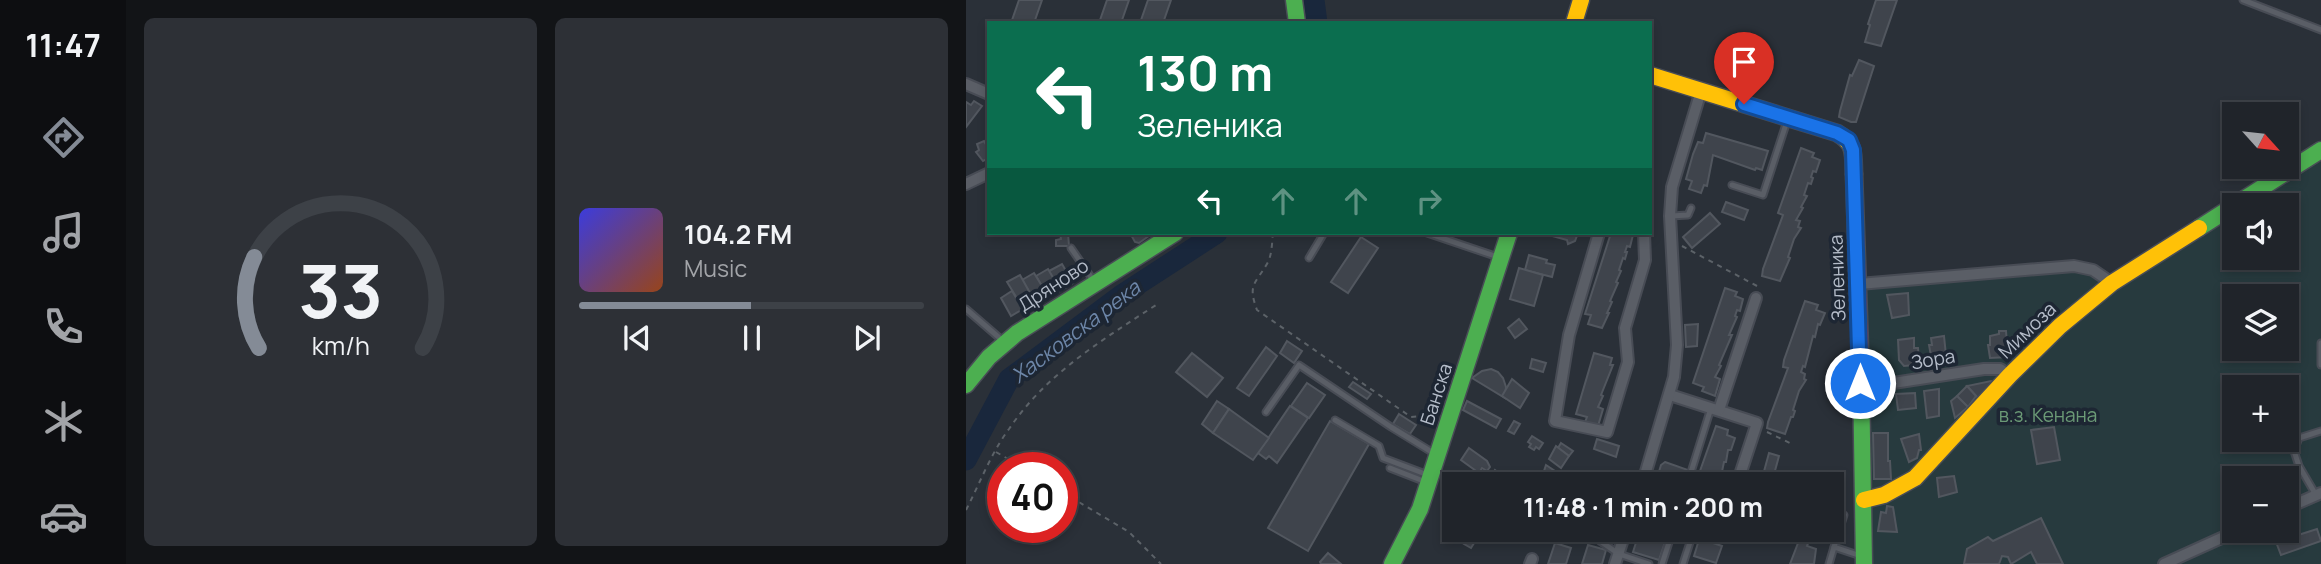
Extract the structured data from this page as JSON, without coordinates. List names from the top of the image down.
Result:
{
  "streets": {
    "street": [
      "Зеленика",
      "Дряново",
      "Мимоза",
      "Зора",
      "Банска"
    ]
  },
  "crossings": [
    ["Зеленика", "Мимоза"],
    ["Зеленика", "Зора"],
    ["Мимоза", "Зора"]
  ],
  "water": ["Хасковска река"],
  "parks": ["в.з. Кенана"],
  "north": "bottom right",
  "page": {
    "tabs": "11:47",
    "turn": ["130 m", "Зеленика"],
    "map_buttons": ["+", "−"],
    "song": ["104.2 FM", "Music"],
    "limit": "40",
    "trip": "11:48 · 1 min · 200 m",
    "gauge": ["33", "km/h"]
  }
}
